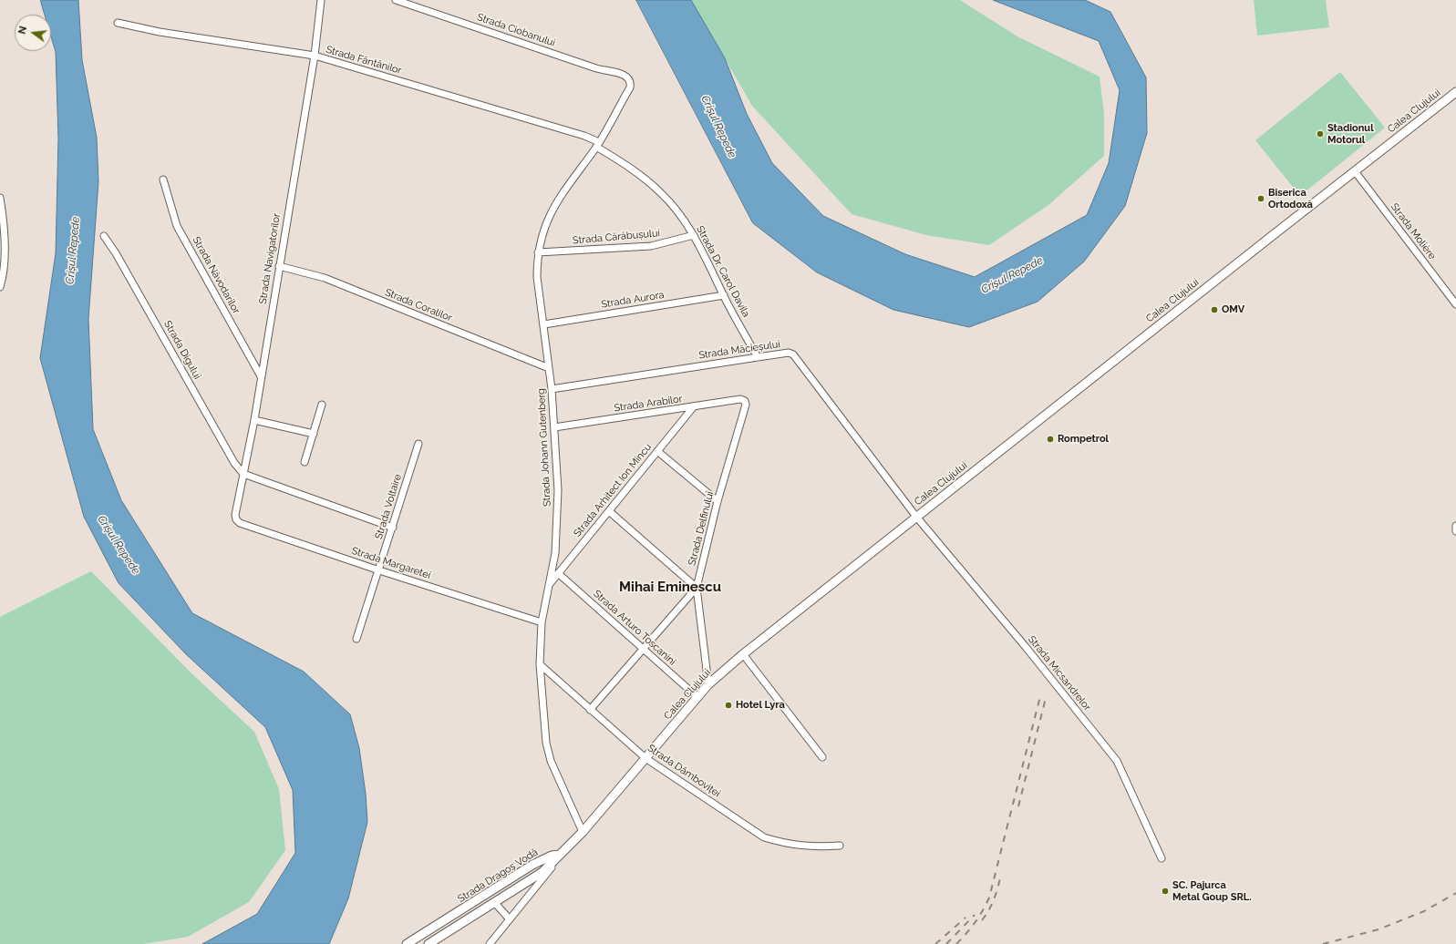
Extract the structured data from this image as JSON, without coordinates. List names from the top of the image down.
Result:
{
  "streets": {
    "main road": ["Calea Clujului", "Strada Dragoș Vodă"],
    "street": [
      "Strada Ciobanului",
      "Strada Fântânilor",
      "Strada Molière",
      "Strada Cărăbușului",
      "Strada Navigatorilor",
      "Strada Dr. Carol Davila",
      "Strada Năvodarilor",
      "Strada Aurora",
      "Strada Coralilor",
      "Strada Digului",
      "Strada Măcieșului",
      "Strada Arabilor",
      "Strada Johann Gutenberg",
      "Strada Arhitect Ion Mincu",
      "Strada Voltaire",
      "Strada Delfinului",
      "Strada Margaretei",
      "Strada Arturo Toscanini",
      "Strada Micsandrelor",
      "Strada Dâmboviței"
    ]
  },
  "crossings": [
    ["Strada Ciobanului", "Strada Johann Gutenberg"],
    ["Strada Fântânilor", "Strada Navigatorilor"],
    ["Strada Fântânilor", "Strada Dr. Carol Davila"],
    ["Strada Fântânilor", "Strada Johann Gutenberg"],
    ["Calea Clujului", "Strada Molière"],
    ["Calea Clujului", "Strada Măcieșului"],
    ["Calea Clujului", "Strada Johann Gutenberg"],
    ["Calea Clujului", "Strada Delfinului"],
    ["Calea Clujului", "Strada Arturo Toscanini"],
    ["Calea Clujului", "Strada Micsandrelor"],
    ["Calea Clujului", "Strada Dâmboviței"],
    ["Calea Clujului", "Strada Dragoș Vodă"],
    ["Strada Cărăbușului", "Strada Dr. Carol Davila"],
    ["Strada Cărăbușului", "Strada Johann Gutenberg"],
    ["Strada Navigatorilor", "Strada Năvodarilor"],
    ["Strada Navigatorilor", "Strada Coralilor"],
    ["Strada Navigatorilor", "Strada Digului"],
    ["Strada Navigatorilor", "Strada Margaretei"],
    ["Strada Dr. Carol Davila", "Strada Aurora"],
    ["Strada Dr. Carol Davila", "Strada Măcieșului"],
    ["Strada Dr. Carol Davila", "Strada Johann Gutenberg"],
    ["Strada Aurora", "Strada Johann Gutenberg"],
    ["Strada Coralilor", "Strada Johann Gutenberg"],
    ["Strada Măcieșului", "Strada Johann Gutenberg"],
    ["Strada Măcieșului", "Strada Micsandrelor"],
    ["Strada Arabilor", "Strada Johann Gutenberg"],
    ["Strada Arabilor", "Strada Arhitect Ion Mincu"],
    ["Strada Arabilor", "Strada Delfinului"],
    ["Strada Johann Gutenberg", "Strada Arhitect Ion Mincu"],
    ["Strada Johann Gutenberg", "Strada Margaretei"],
    ["Strada Johann Gutenberg", "Strada Dâmboviței"],
    ["Strada Arhitect Ion Mincu", "Strada Arturo Toscanini"],
    ["Strada Voltaire", "Strada Margaretei"]
  ],
  "districts": ["Mihai Eminescu"],
  "water": ["Crișul Repede"],
  "places": [
    "Stadionul Motorul",
    "Biserica Ortodoxă",
    "OMV",
    "Rompetrol",
    "Hotel Lyra",
    "SC. Pajurca Metal Goup SRL."
  ],
  "north": "left"
}
